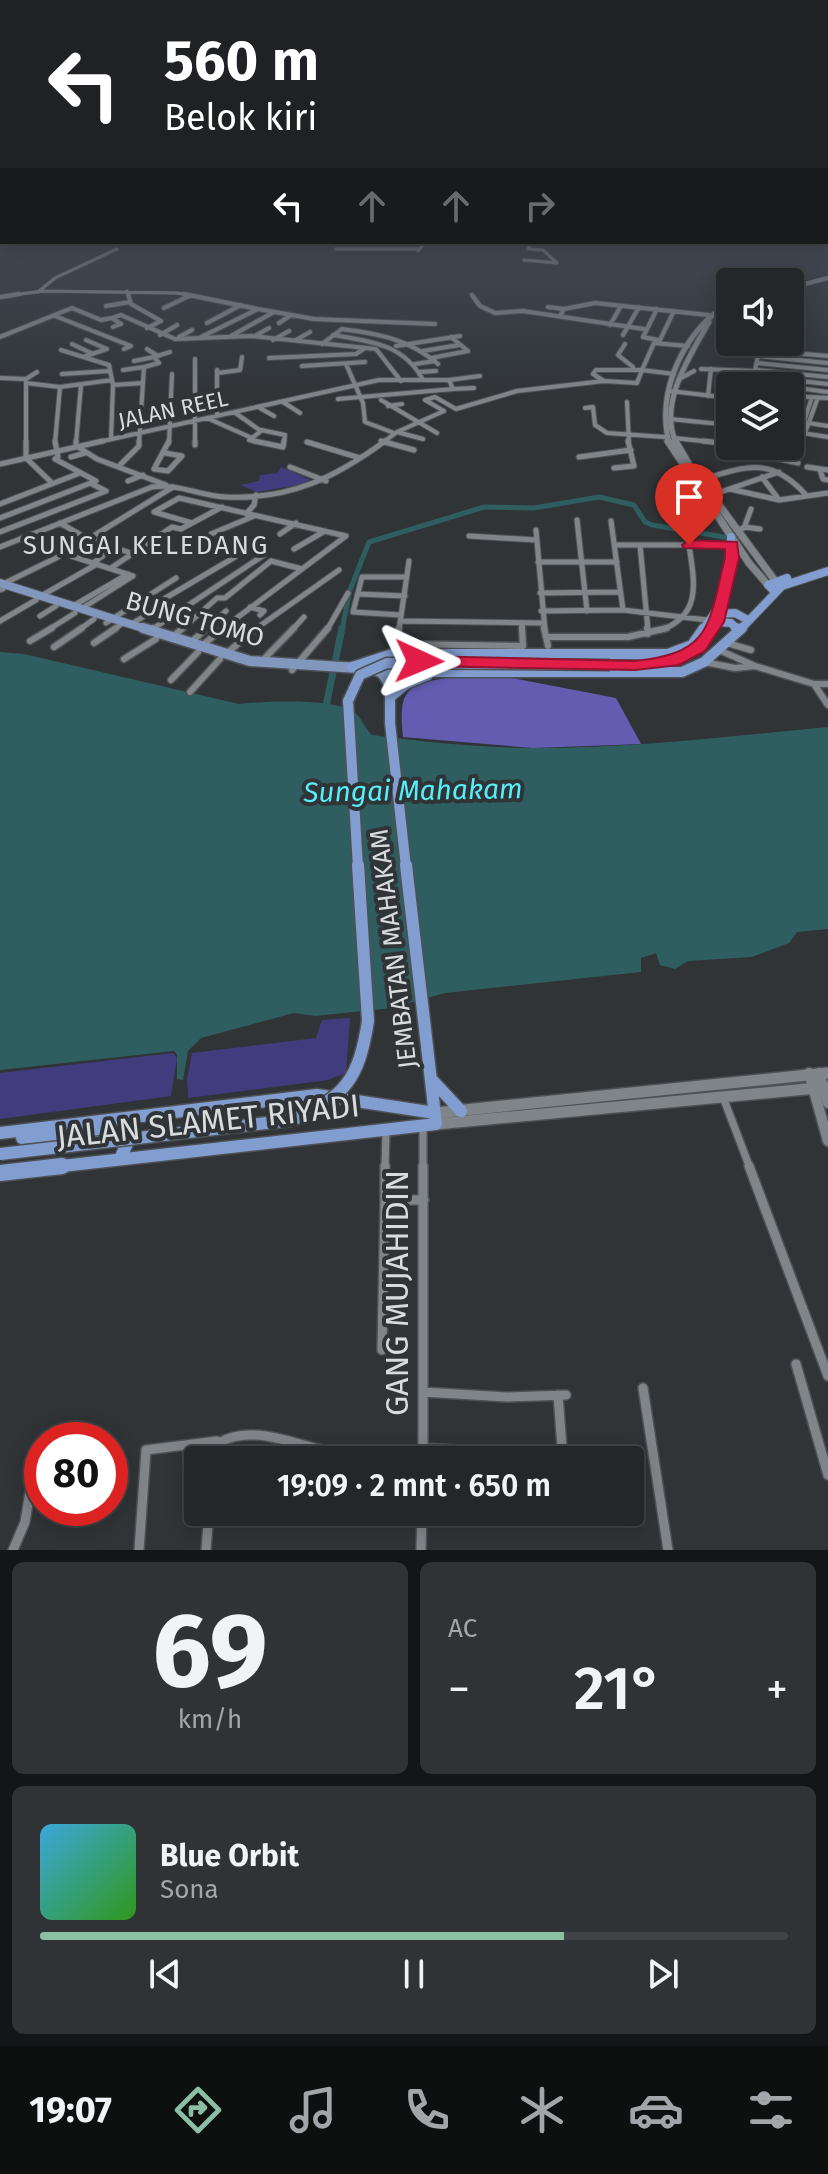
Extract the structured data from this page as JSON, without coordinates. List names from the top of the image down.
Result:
{
  "streets": {
    "highway": ["JEMBATAN MAHAKAM", "JALAN SLAMET RIYADI"],
    "main road": ["BUNG TOMO"],
    "street": ["JALAN REEL", "GANG MUJAHIDIN"]
  },
  "crossings": [
    ["BUNG TOMO", "JEMBATAN MAHAKAM"],
    ["JEMBATAN MAHAKAM", "JALAN SLAMET RIYADI"],
    ["JEMBATAN MAHAKAM", "GANG MUJAHIDIN"],
    ["JALAN SLAMET RIYADI", "GANG MUJAHIDIN"]
  ],
  "districts": ["SUNGAI KELEDANG"],
  "water": ["Sungai Mahakam"],
  "page": {
    "turn": ["560 m", "Belok kiri"],
    "limit": "80",
    "trip": "19:09 · 2 mnt · 650 m",
    "tile": [
      ["69", "km/h"],
      "AC"
    ],
    "heat": ["−", "21°", "+"],
    "song": ["Blue Orbit", "Sona"],
    "tabs": "19:07"
  }
}
